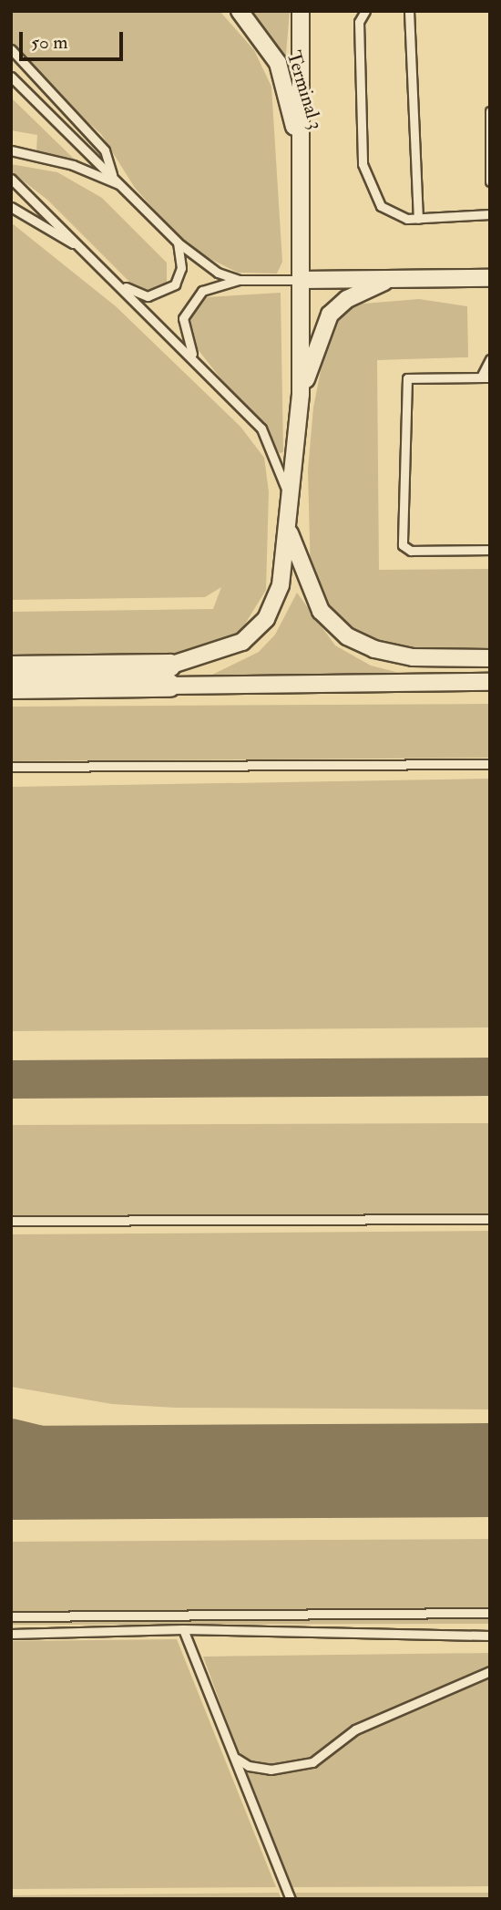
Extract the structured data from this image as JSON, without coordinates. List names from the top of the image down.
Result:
{
  "streets": {
    "street": ["Terminal 3"]
  },
  "scale_bar": "50 m"
}
